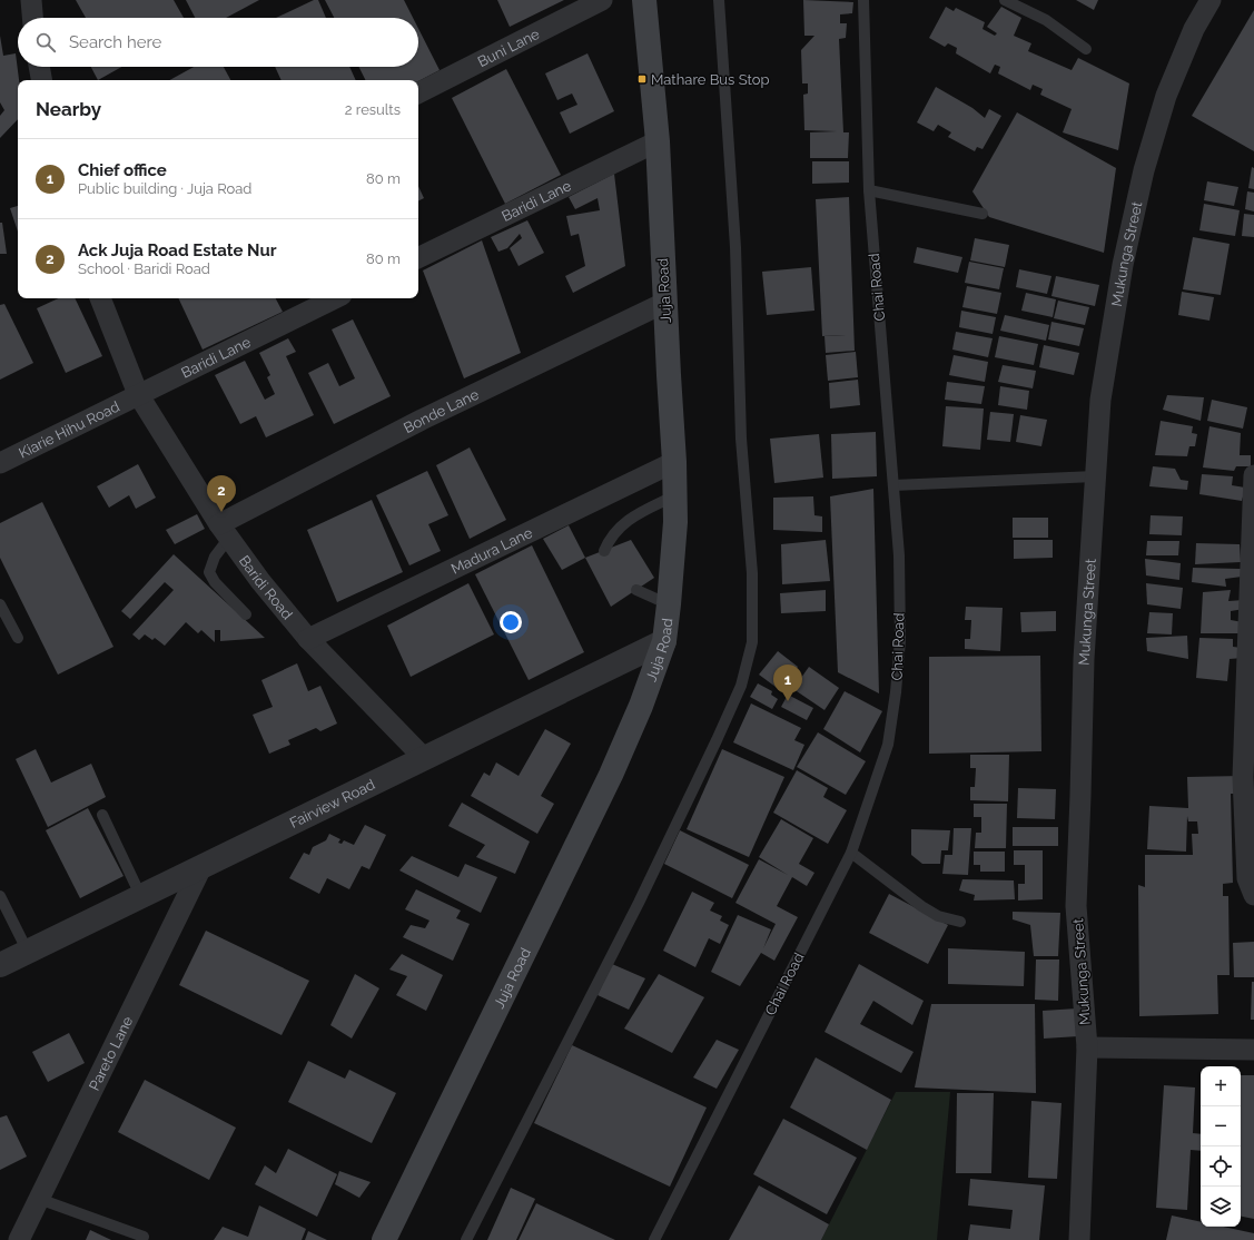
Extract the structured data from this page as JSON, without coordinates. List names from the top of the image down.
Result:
{
  "streets": {
    "main road": ["Juja Road"],
    "street": [
      "Buni Lane",
      "Baridi Lane",
      "Mukunga Street",
      "Bonde Lane",
      "Kiarie Hihu Road",
      "Madura Lane",
      "Baridi Road",
      "Fairview Road",
      "Pareto Lane"
    ],
    "lane": ["Chai Road"]
  },
  "crossings": [
    ["Baridi Lane", "Juja Road"],
    ["Baridi Lane", "Kiarie Hihu Road"],
    ["Baridi Lane", "Baridi Road"],
    ["Juja Road", "Bonde Lane"],
    ["Juja Road", "Madura Lane"],
    ["Juja Road", "Fairview Road"],
    ["Bonde Lane", "Baridi Road"],
    ["Kiarie Hihu Road", "Baridi Road"],
    ["Madura Lane", "Baridi Road"],
    ["Baridi Road", "Fairview Road"],
    ["Fairview Road", "Pareto Lane"]
  ],
  "places": {
    "transit": ["Mathare Bus Stop"]
  },
  "page": {
    "search": "Search here",
    "heading": ["Nearby", "2 results"],
    "list": [
      {
        "mark": "1",
        "name": "Chief office",
        "note": "Public building · Juja Road",
        "value": "80 m"
      },
      {
        "mark": "2",
        "name": "Ack Juja Road Estate Nur",
        "note": "School · Baridi Road",
        "value": "80 m"
      }
    ],
    "pins": ["2", "1"],
    "map_buttons": ["+", "−"]
  }
}
